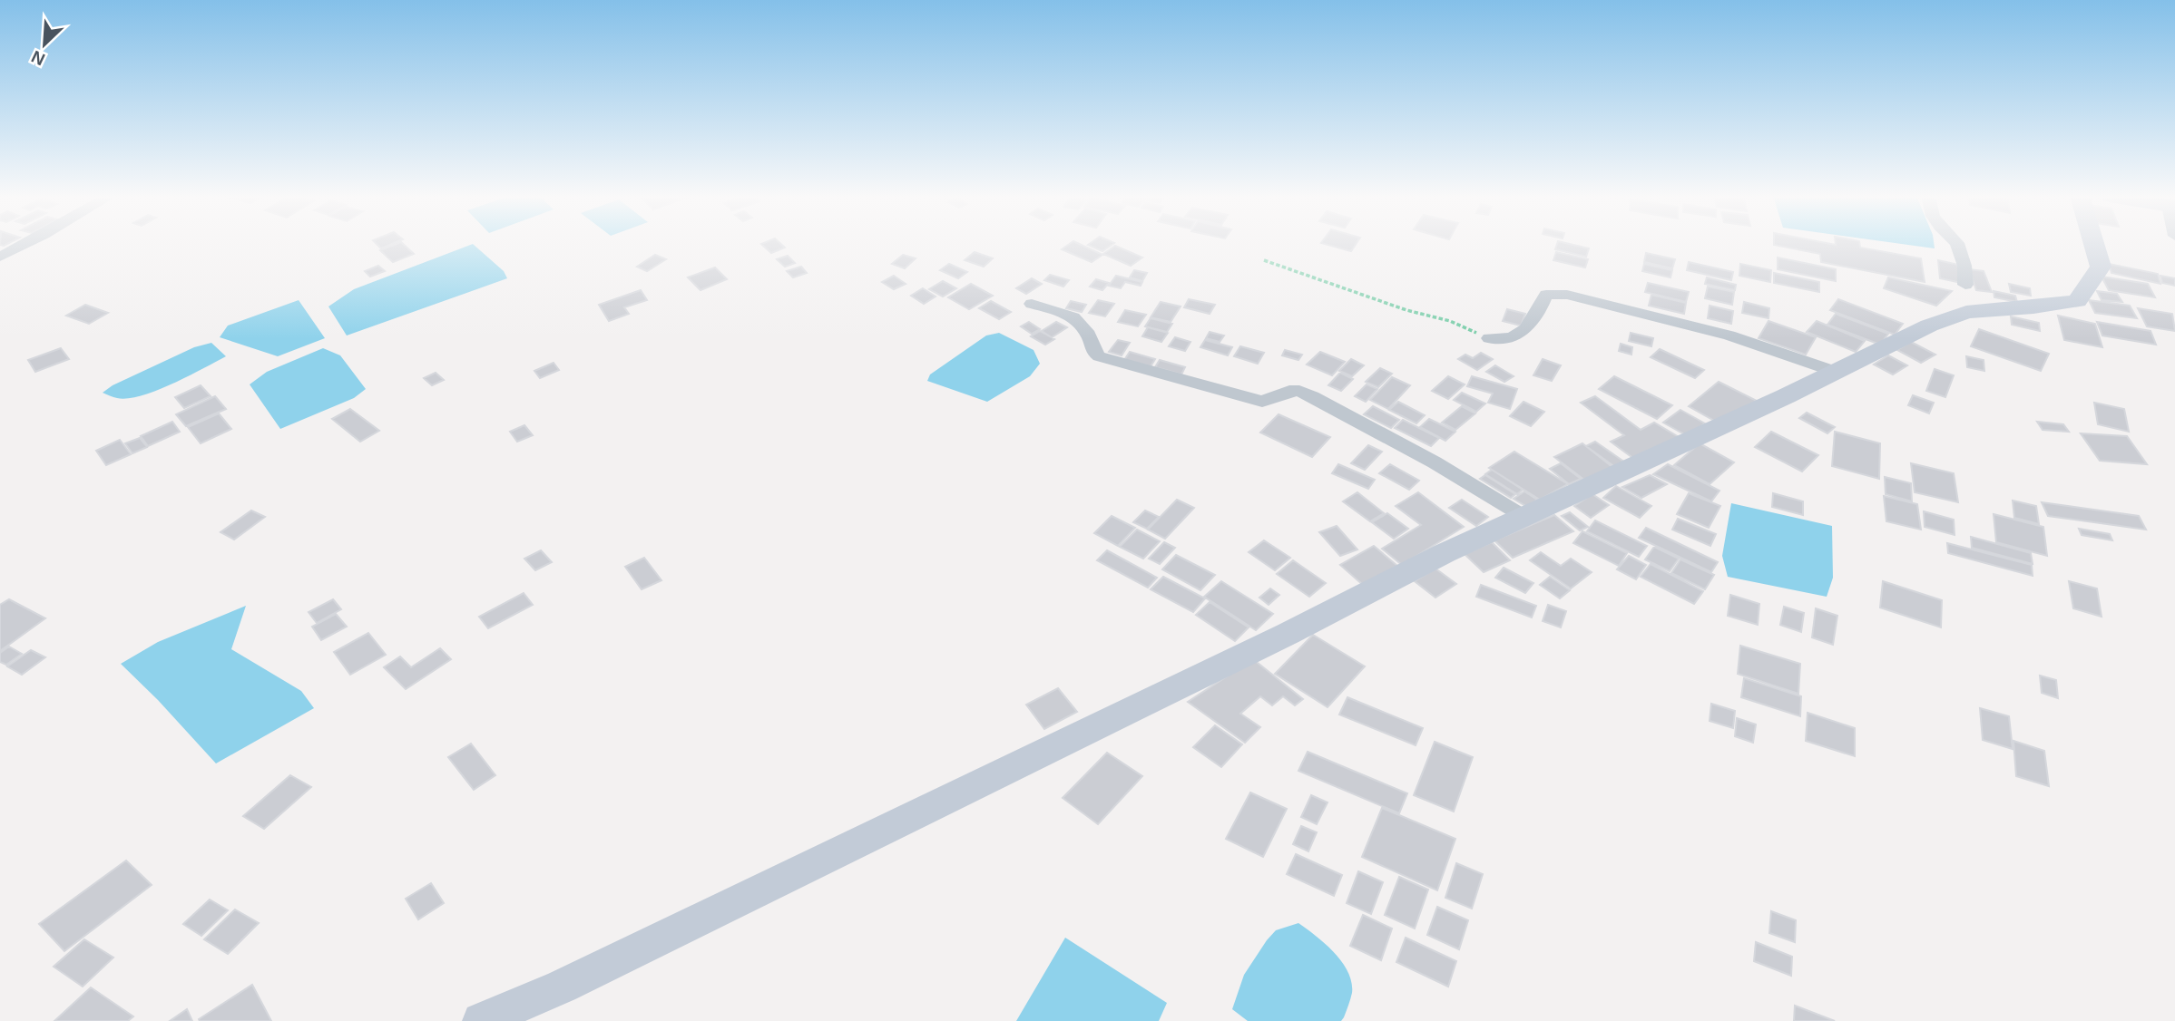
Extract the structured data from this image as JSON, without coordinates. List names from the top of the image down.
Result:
{
  "north": "bottom left"
}
